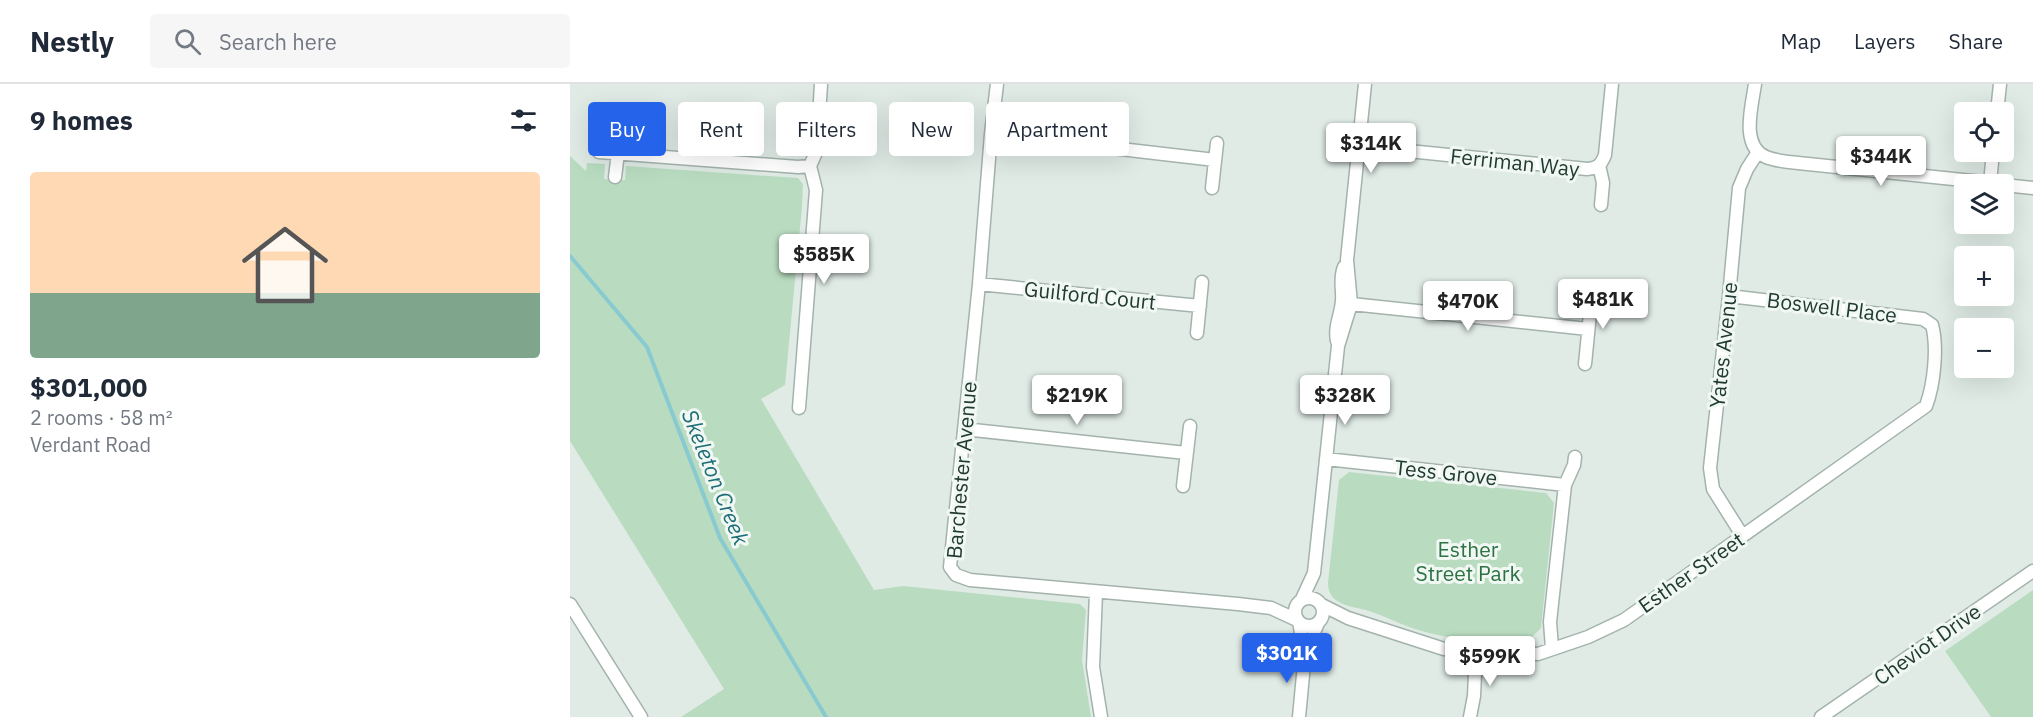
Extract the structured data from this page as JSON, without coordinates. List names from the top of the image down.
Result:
{
  "streets": {
    "street": [
      "Ferriman Way",
      "Guilford Court",
      "Boswell Place",
      "Yates Avenue",
      "Barchester Avenue",
      "Tess Grove",
      "Esther Street",
      "Cheviot Drive"
    ]
  },
  "crossings": [
    ["Guilford Court", "Barchester Avenue"],
    ["Boswell Place", "Yates Avenue"],
    ["Boswell Place", "Esther Street"],
    ["Yates Avenue", "Esther Street"],
    ["Barchester Avenue", "Esther Street"]
  ],
  "water": ["Skeleton Creek"],
  "parks": ["Esther Street Park"],
  "page": {
    "header": "Nestly",
    "search": "Search here",
    "nav": ["Map", "Layers", "Share"],
    "heading": "9 homes",
    "map_buttons": ["+", "−"],
    "chip": [
      "Buy",
      "Rent",
      "Filters",
      "New",
      "Apartment"
    ],
    "price": [
      "$314K",
      "$344K",
      "$585K",
      "$481K",
      "$470K",
      "$219K",
      "$328K",
      "$301K",
      "$599K"
    ],
    "list": [
      {
        "name": "$301,000",
        "note": "2 rooms · 58 m² · Verdant Road"
      }
    ]
  }
}
